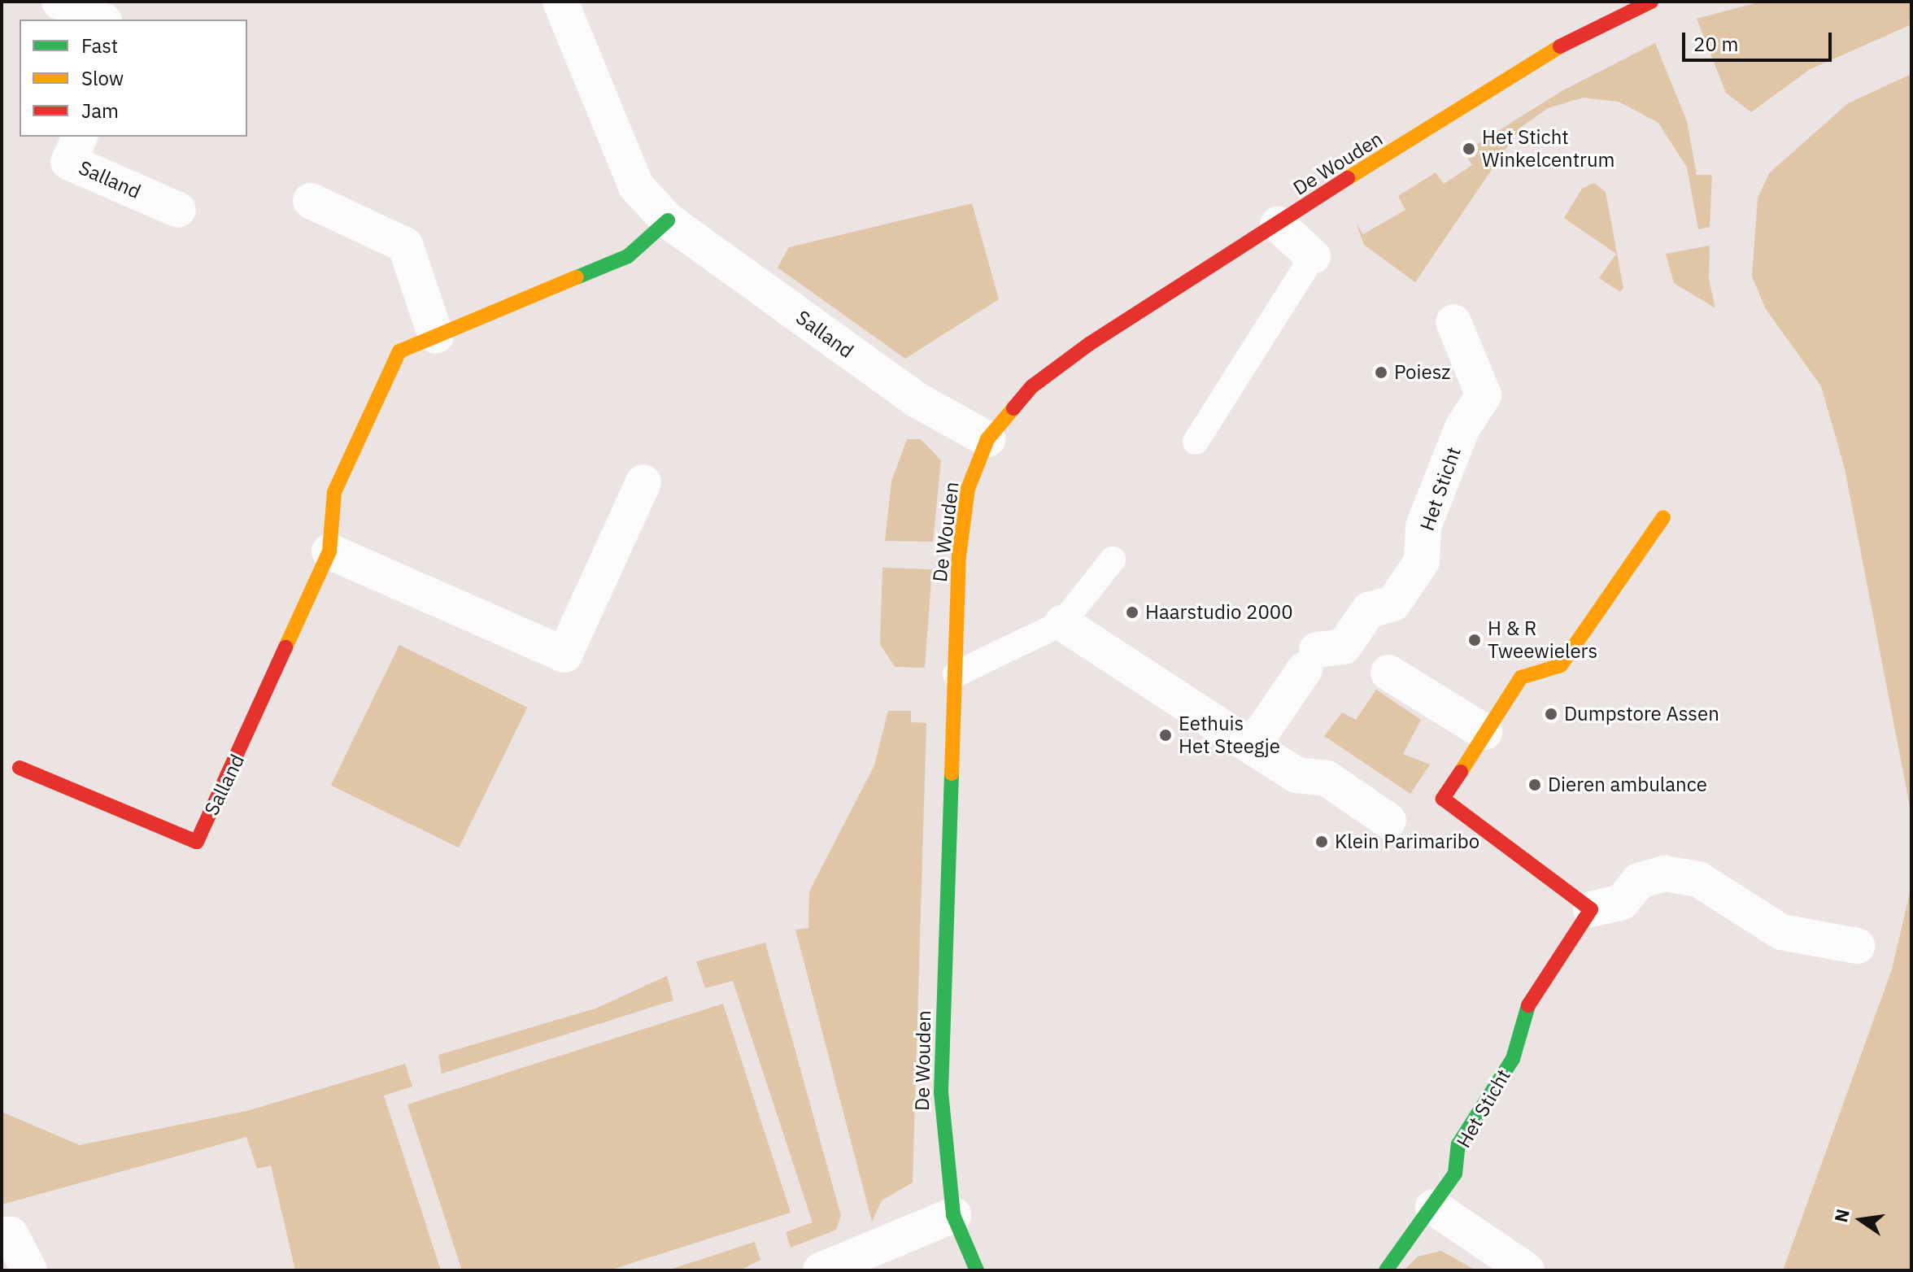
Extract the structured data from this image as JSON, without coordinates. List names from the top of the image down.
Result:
{
  "streets": {
    "street": ["De Wouden", "Salland", "Het Sticht"]
  },
  "crossings": [
    ["De Wouden", "Salland"]
  ],
  "places": [
    "Het Sticht Winkelcentrum",
    "Poiesz",
    "Haarstudio 2000",
    "H & R Tweewielers",
    "Dumpstore Assen",
    "Eethuis Het Steegje",
    "Dieren ambulance",
    "Klein Parimaribo"
  ],
  "legend": ["Fast", "Slow", "Jam"],
  "scale_bar": "20 m",
  "north": "left"
}
